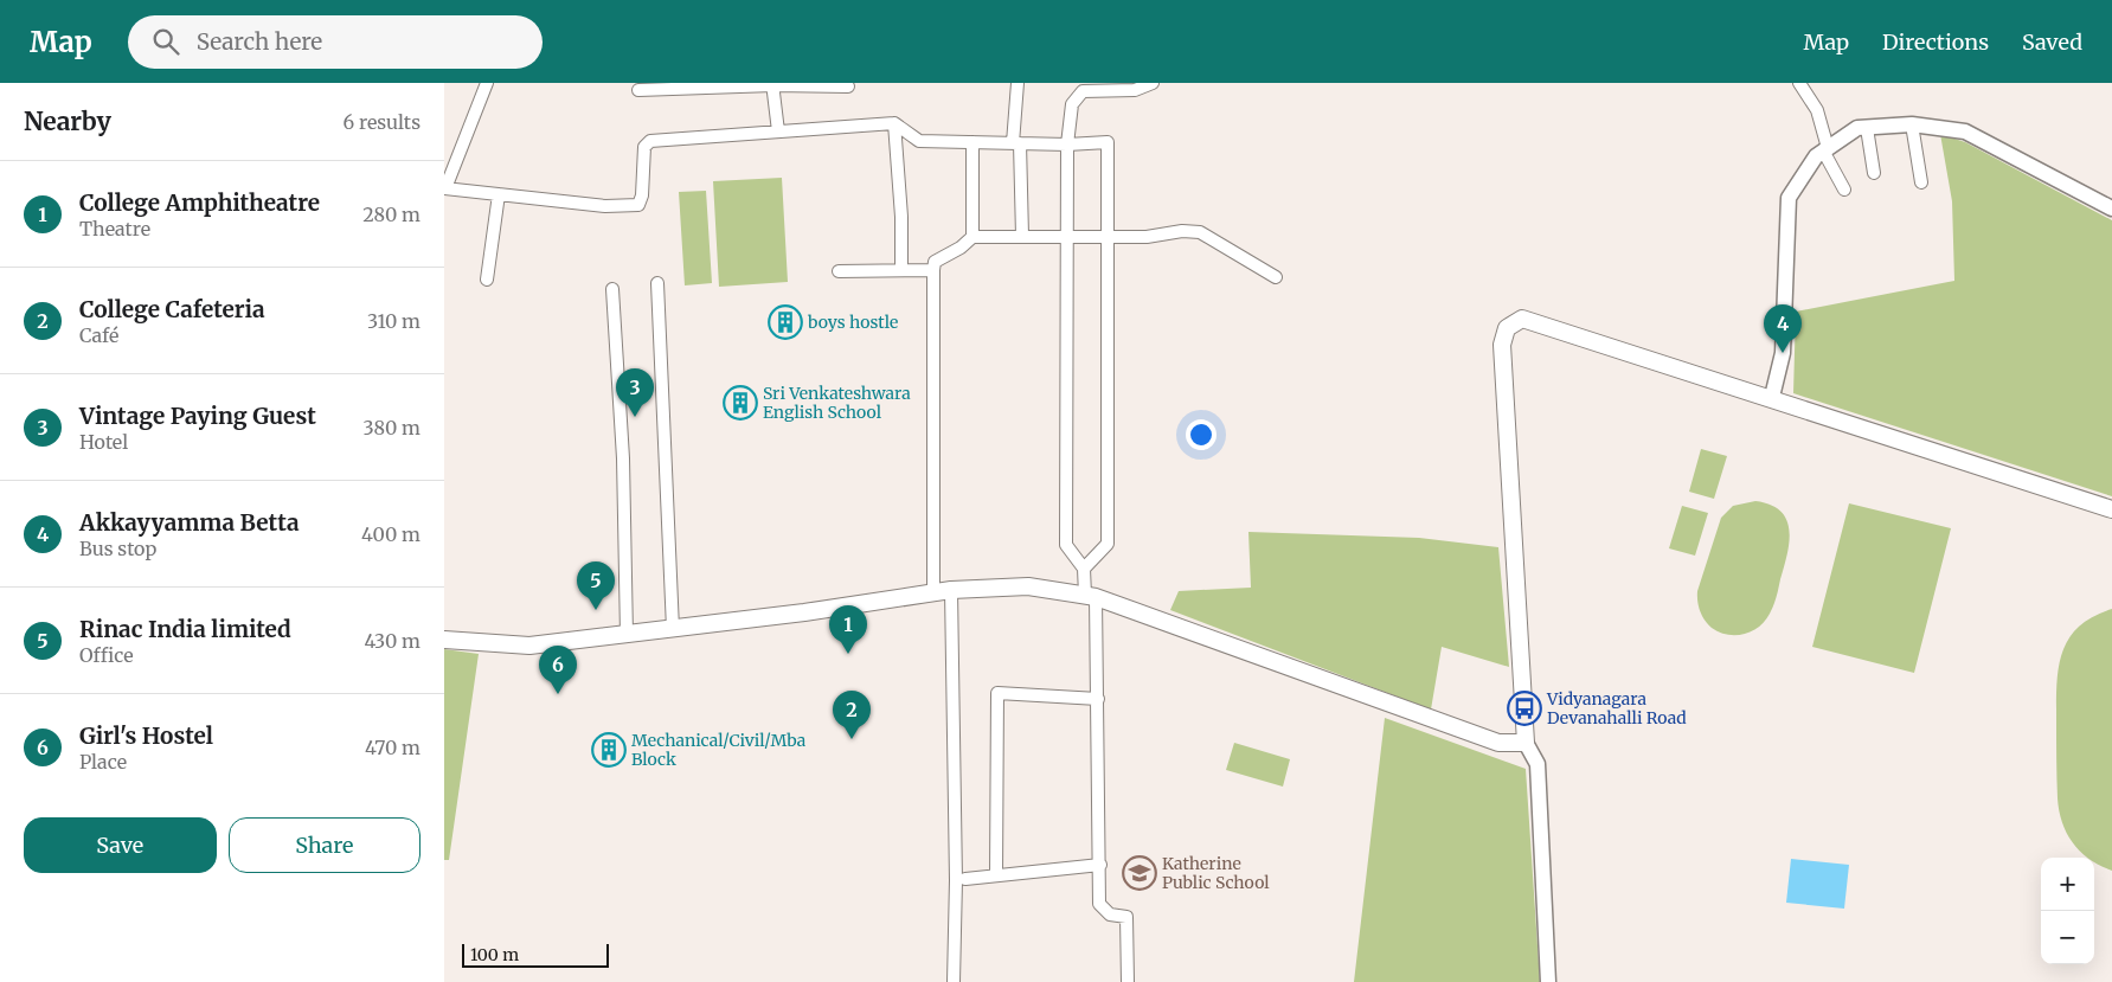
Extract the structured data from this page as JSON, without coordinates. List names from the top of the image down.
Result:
{
  "places": {
    "building": ["boys hostle", "Sri Venkateshwara English School", "Mechanical/Civil/Mba Block"],
    "bus stop": ["Vidyanagara Devanahalli Road"],
    "school or university": ["Katherine Public School"]
  },
  "scale_bar": "100 m",
  "page": {
    "header": "Map",
    "search": "Search here",
    "nav": ["Map", "Directions", "Saved"],
    "heading": ["Nearby", "6 results"],
    "list": [
      {
        "mark": "1",
        "name": "College Amphitheatre",
        "note": "Theatre",
        "value": "280 m"
      },
      {
        "mark": "2",
        "name": "College Cafeteria",
        "note": "Café",
        "value": "310 m"
      },
      {
        "mark": "3",
        "name": "Vintage Paying Guest",
        "note": "Hotel",
        "value": "380 m"
      },
      {
        "mark": "4",
        "name": "Akkayyamma Betta",
        "note": "Bus stop",
        "value": "400 m"
      },
      {
        "mark": "5",
        "name": "Rinac India limited",
        "note": "Office",
        "value": "430 m"
      },
      {
        "mark": "6",
        "name": "Girl's Hostel",
        "note": "Place",
        "value": "470 m"
      }
    ],
    "pins": [
      "4",
      "3",
      "5",
      "1",
      "6",
      "2"
    ],
    "buttons": ["Save", "Share"],
    "map_buttons": ["+", "−"],
    "scale": "100 m"
  }
}
